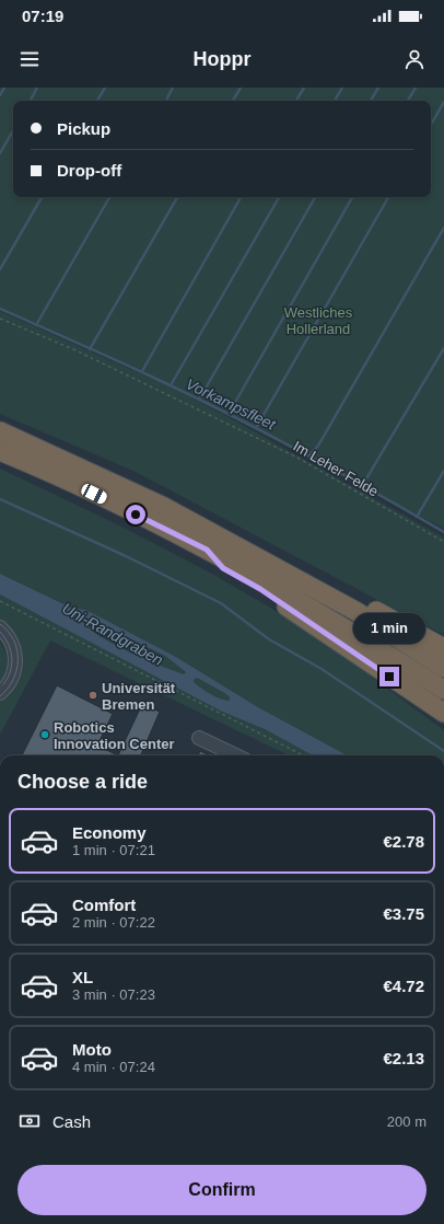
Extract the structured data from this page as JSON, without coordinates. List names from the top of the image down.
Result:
{
  "streets": {
    "path": ["Im Leher Felde"]
  },
  "water": ["Vorkampsfleet", "Uni-Randgraben"],
  "parks": ["Westliches Hollerland"],
  "places": ["Universität Bremen", "Robotics Innovation Center"],
  "page": {
    "status": "07:19",
    "header": "Hoppr",
    "banner": ["Pickup", "Drop-off"],
    "bubble": "1 min",
    "heading": "Choose a ride",
    "list": [
      {
        "name": "Economy",
        "note": "1 min · 07:21",
        "value": "€2.78"
      },
      {
        "name": "Comfort",
        "note": "2 min · 07:22",
        "value": "€3.75"
      },
      {
        "name": "XL",
        "note": "3 min · 07:23",
        "value": "€4.72"
      },
      {
        "name": "Moto",
        "note": "4 min · 07:24",
        "value": "€2.13"
      }
    ],
    "pay": ["Cash", "200 m"],
    "buttons": "Confirm"
  }
}
